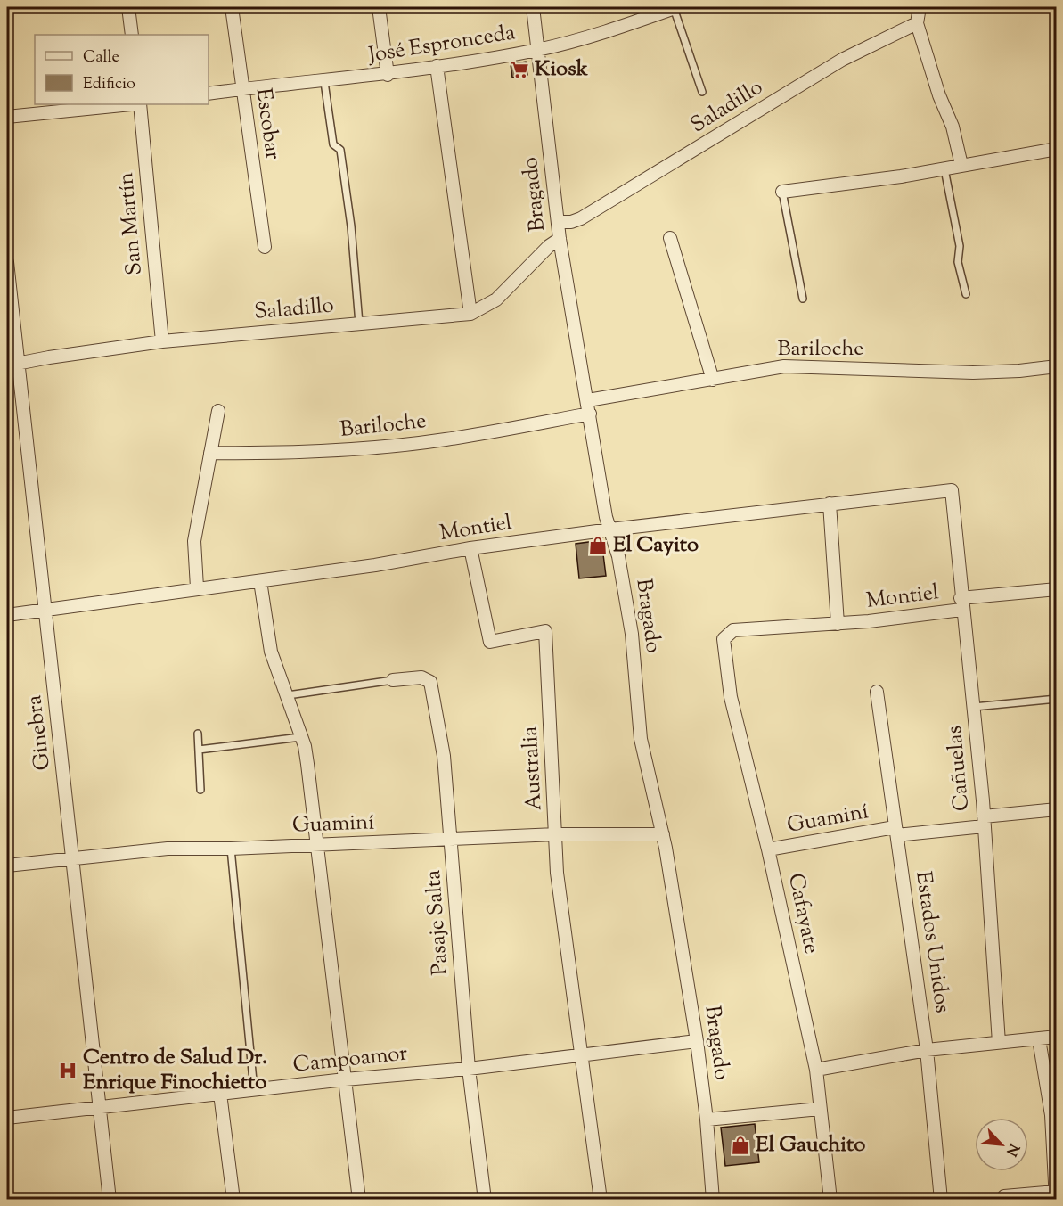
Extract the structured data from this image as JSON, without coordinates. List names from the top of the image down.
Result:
{
  "streets": {
    "street": [
      "José Espronceda",
      "Saladillo",
      "Escobar",
      "Bragado",
      "San Martín",
      "Bariloche",
      "Montiel",
      "Ginebra",
      "Australia",
      "Cañuelas",
      "Guaminí",
      "Cafayate",
      "Pasaje Salta",
      "Estados Unidos",
      "Campoamor"
    ]
  },
  "crossings": [
    ["José Espronceda", "Escobar"],
    ["José Espronceda", "Bragado"],
    ["Saladillo", "Bragado"],
    ["Saladillo", "San Martín"],
    ["Saladillo", "Ginebra"],
    ["Bragado", "Bariloche"],
    ["Bragado", "Montiel"],
    ["Bragado", "Guaminí"],
    ["Bragado", "Campoamor"],
    ["Montiel", "Ginebra"],
    ["Montiel", "Australia"],
    ["Montiel", "Cañuelas"],
    ["Montiel", "Cafayate"],
    ["Ginebra", "Guaminí"],
    ["Ginebra", "Campoamor"],
    ["Australia", "Guaminí"],
    ["Australia", "Campoamor"],
    ["Cañuelas", "Guaminí"],
    ["Guaminí", "Cafayate"],
    ["Guaminí", "Pasaje Salta"],
    ["Guaminí", "Estados Unidos"],
    ["Pasaje Salta", "Campoamor"]
  ],
  "places": {
    "supermarket": ["Kiosk"],
    "shop": ["El Cayito", "El Gauchito"],
    "hospital": ["Centro de Salud Dr. Enrique Finochietto"]
  },
  "legend": ["Calle", "Edificio"],
  "north": "bottom right"
}
